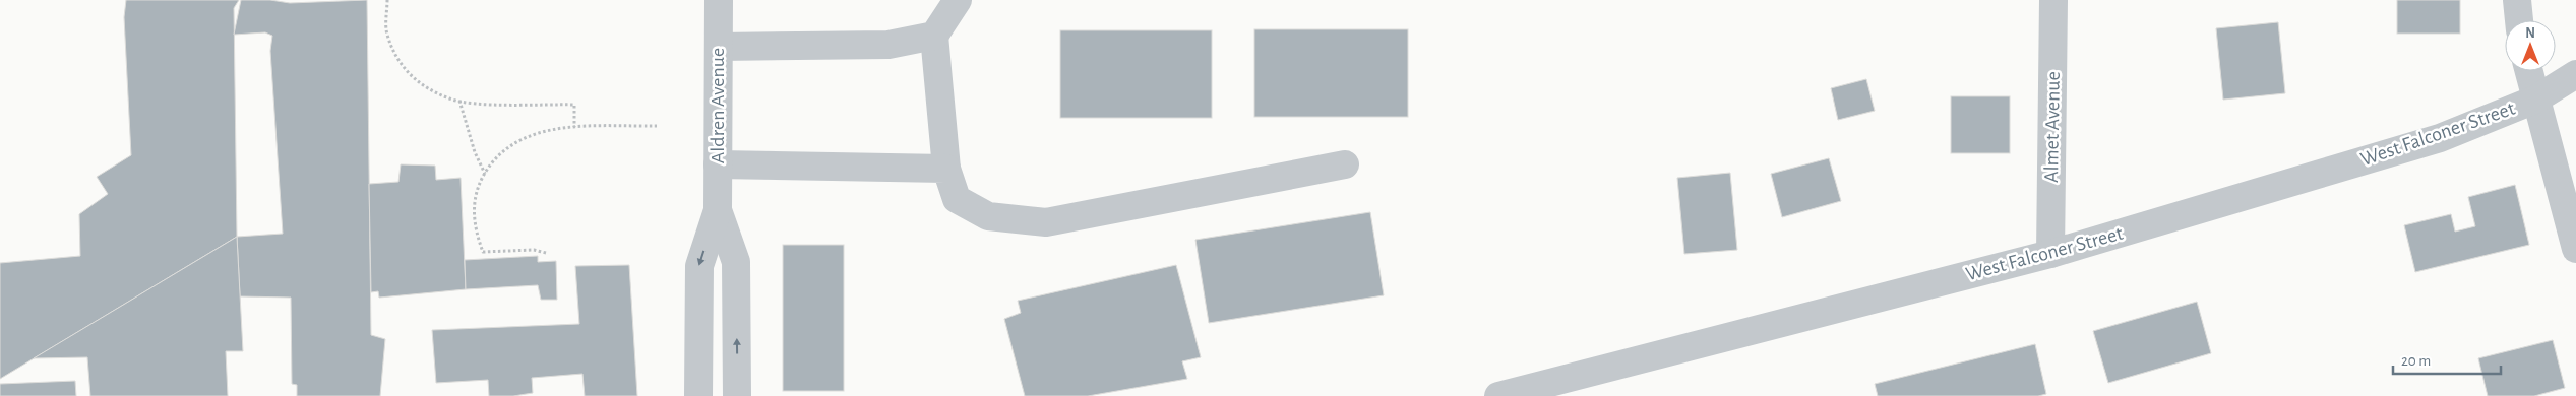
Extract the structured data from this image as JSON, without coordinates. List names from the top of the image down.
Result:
{
  "streets": {
    "street": ["Aldren Avenue", "Almet Avenue", "West Falconer Street"]
  },
  "crossings": [
    ["Almet Avenue", "West Falconer Street"]
  ],
  "scale_bar": "20 m",
  "north": "top"
}
